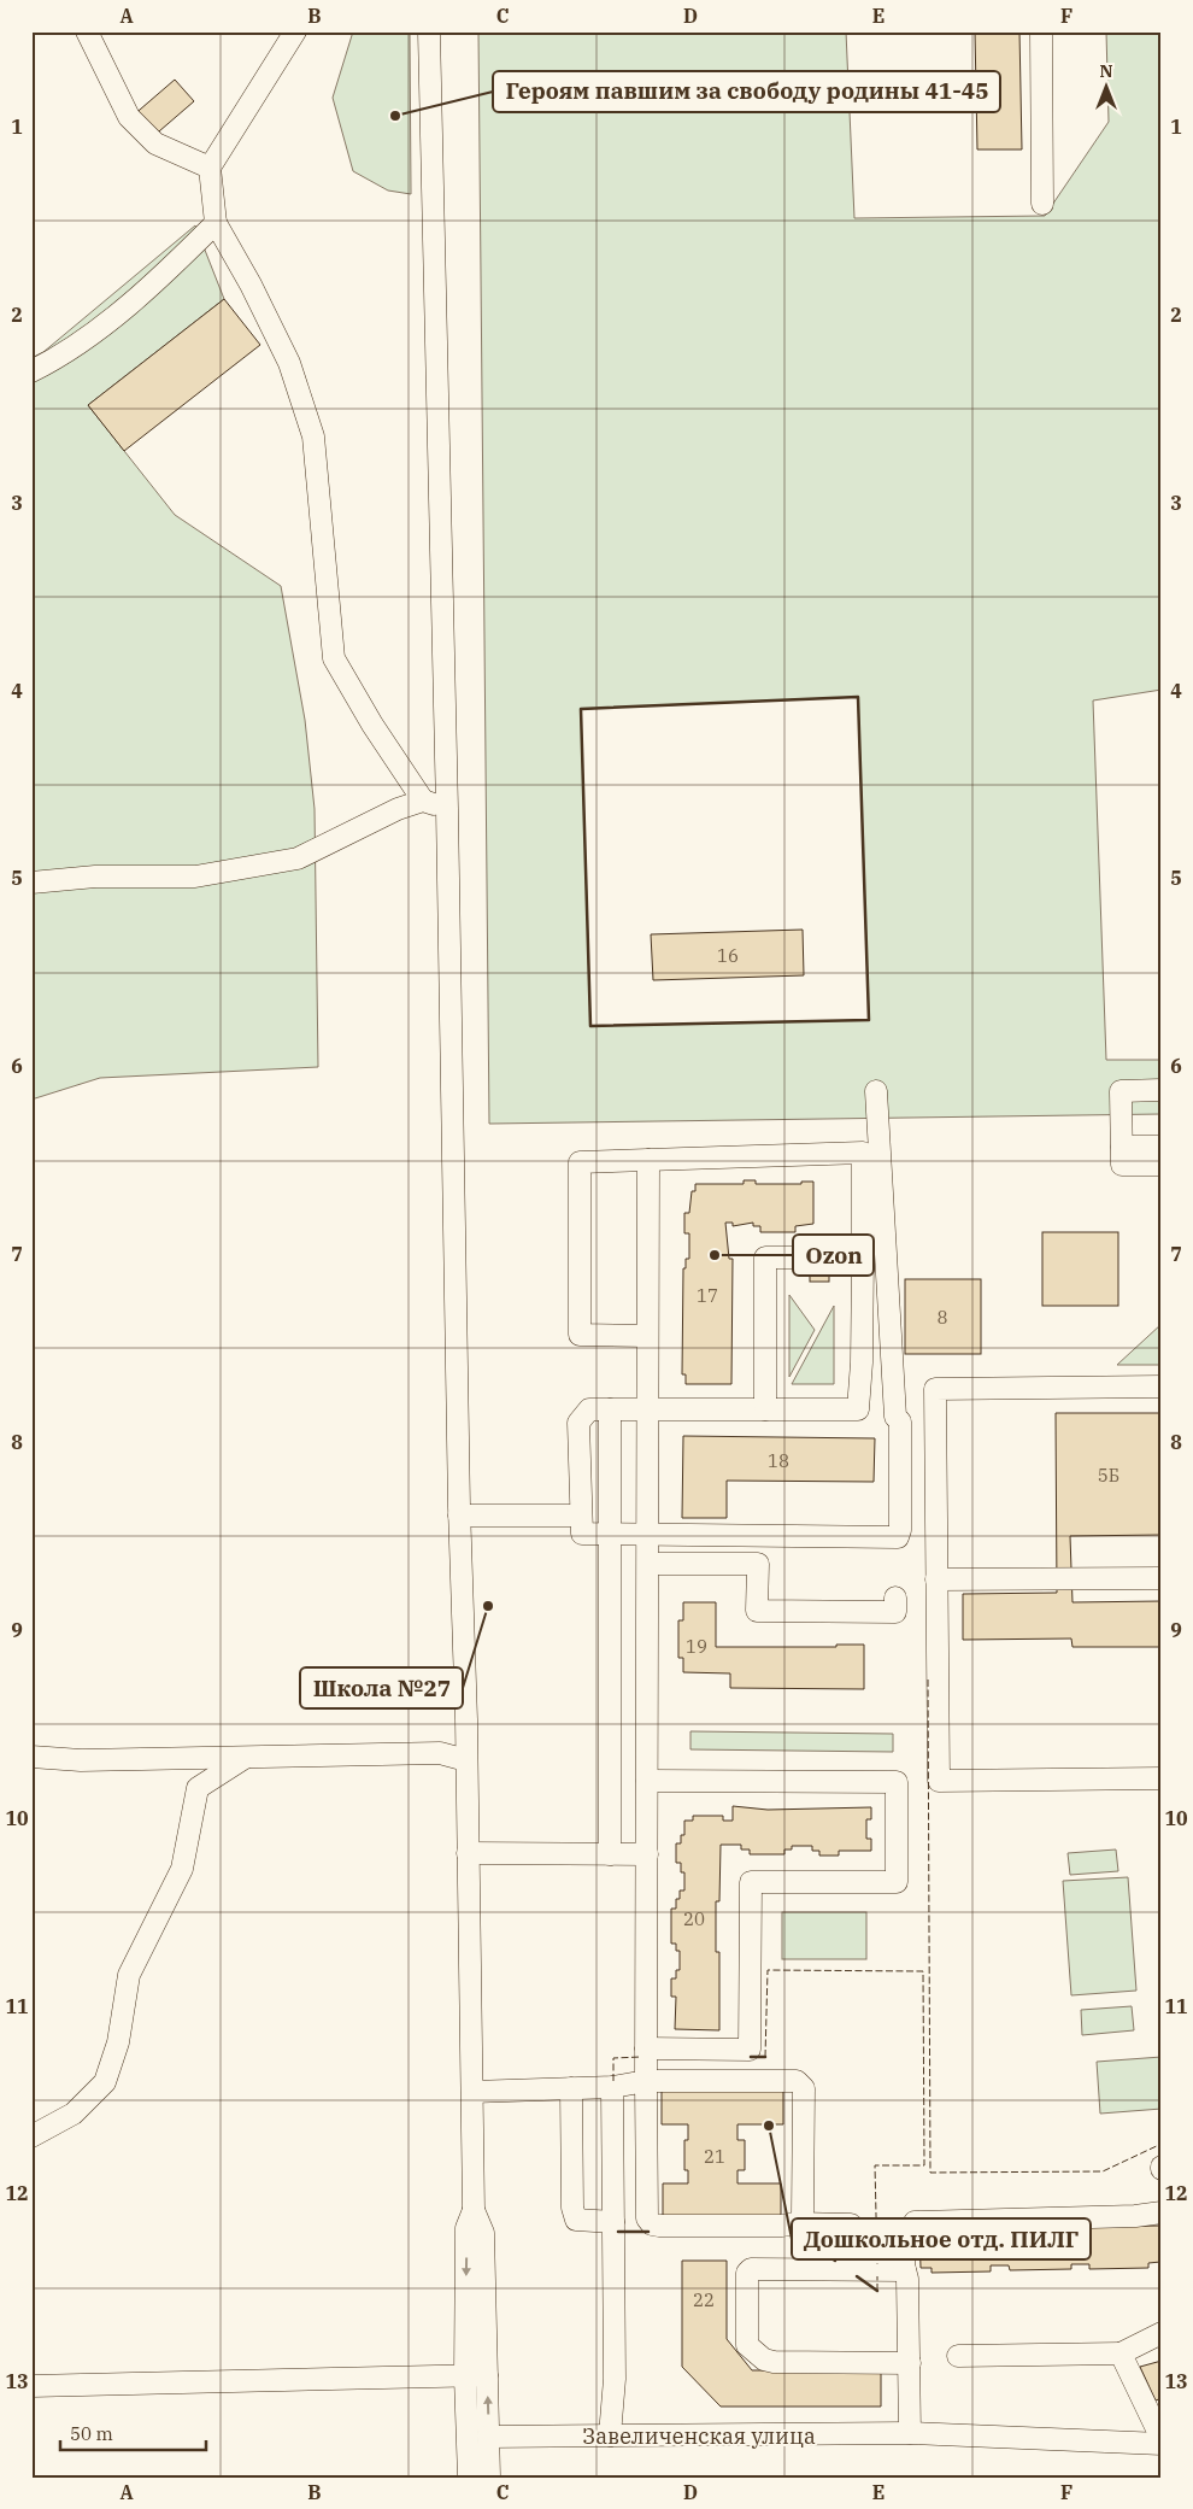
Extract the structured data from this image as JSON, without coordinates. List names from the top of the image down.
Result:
{
  "streets": {
    "street": ["Завеличенская улица"]
  },
  "places": [
    "Героям павшим за свободу родины 41-45",
    "Ozon",
    "Школа №27",
    "Дошкольное отд. ПИЛГ"
  ],
  "house_numbers": [
    "16",
    "17",
    "8",
    "18",
    "5Б",
    "19",
    "20",
    "21",
    "22"
  ],
  "scale_bar": "50 m",
  "north": "top",
  "grid": {
    "columns": [
      "A",
      "B",
      "C",
      "D",
      "E",
      "F"
    ],
    "rows": [
      "1",
      "2",
      "3",
      "4",
      "5",
      "6",
      "7",
      "8",
      "9",
      "10",
      "11",
      "12",
      "13"
    ]
  }
}
